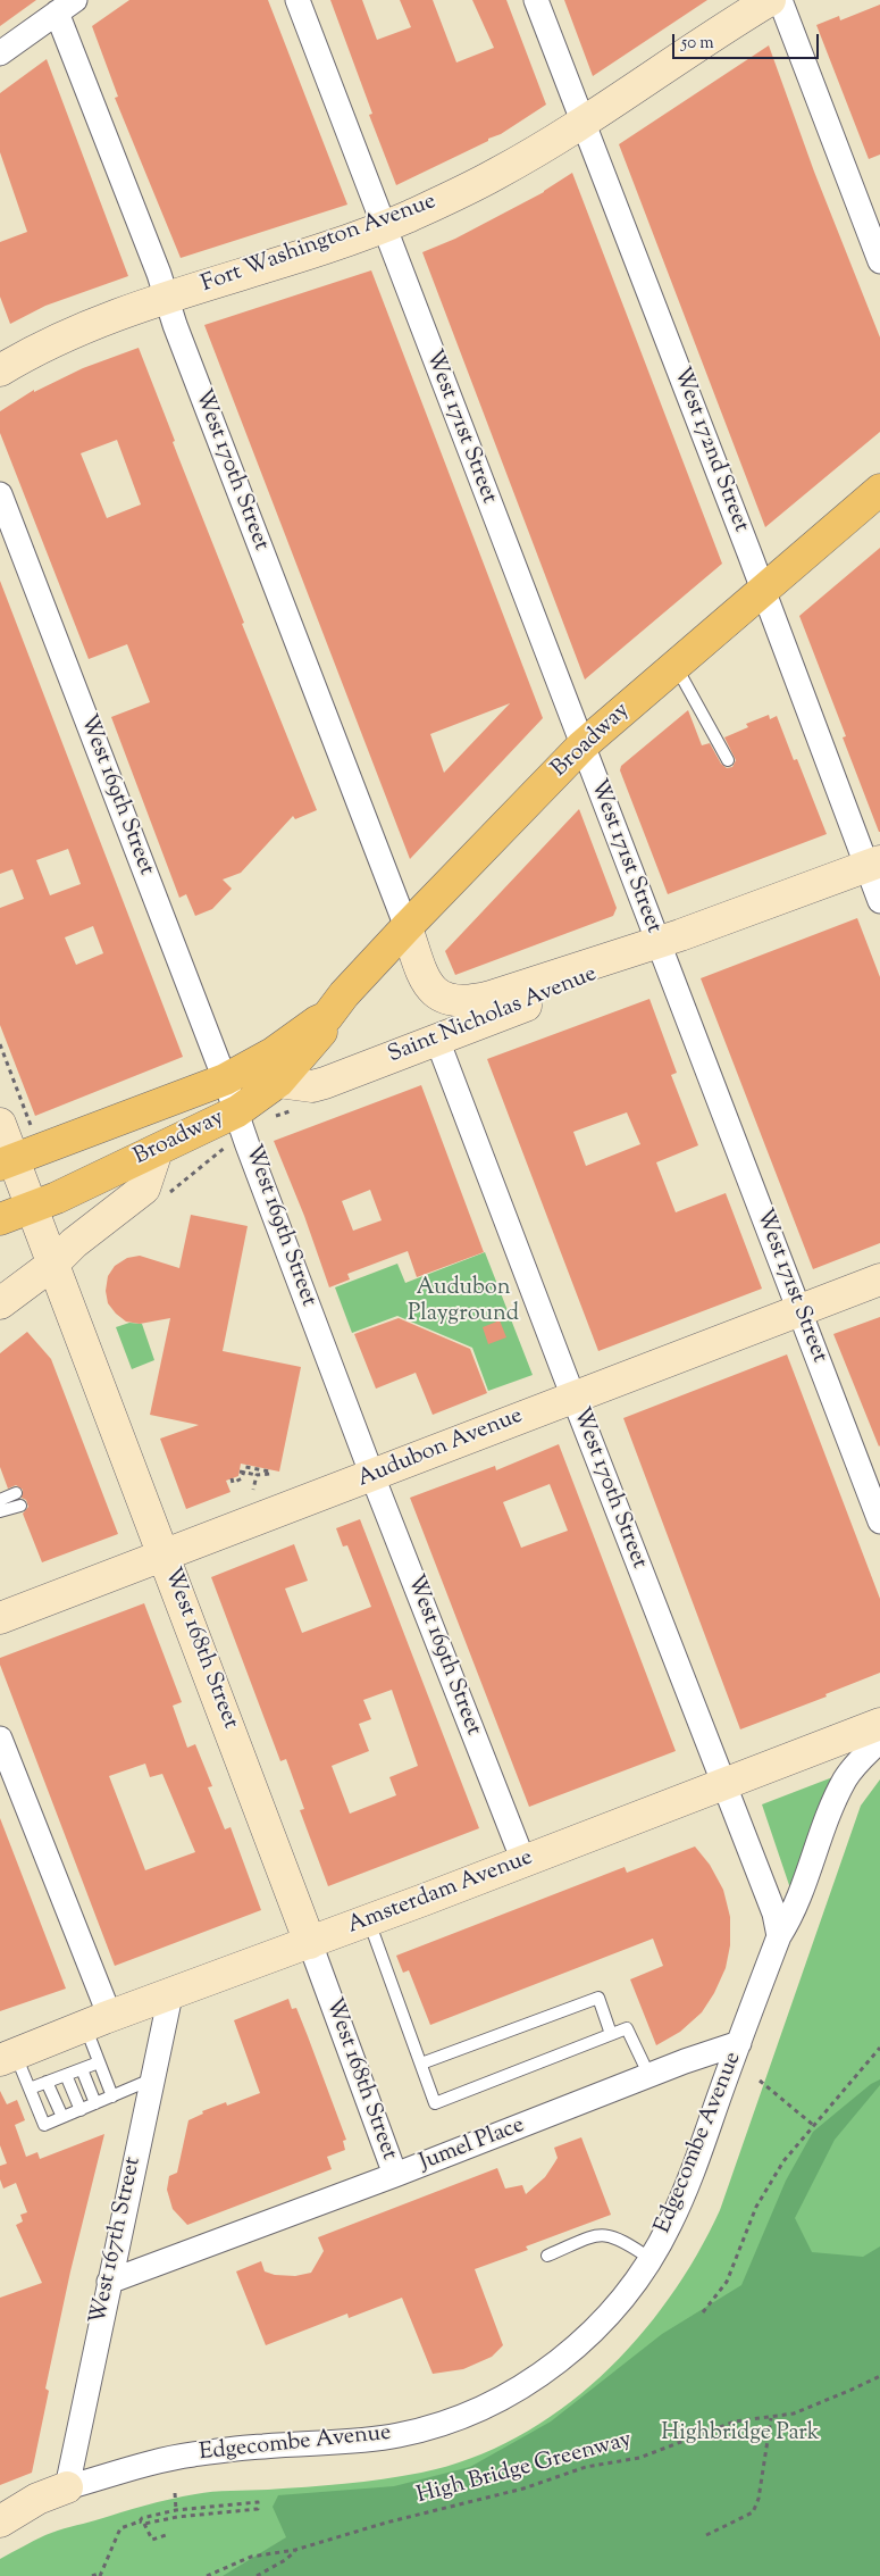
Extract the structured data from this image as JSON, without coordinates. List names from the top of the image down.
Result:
{
  "streets": {
    "main road": [
      "Fort Washington Avenue",
      "Broadway",
      "Saint Nicholas Avenue",
      "Audubon Avenue",
      "West 168th Street",
      "Amsterdam Avenue",
      "Edgecombe Avenue"
    ],
    "street": [
      "West 171st Street",
      "West 172nd Street",
      "West 170th Street",
      "West 169th Street",
      "Jumel Place",
      "West 167th Street"
    ],
    "path": ["High Bridge Greenway"]
  },
  "crossings": [
    ["Fort Washington Avenue", "West 171st Street"],
    ["Fort Washington Avenue", "West 172nd Street"],
    ["Fort Washington Avenue", "West 170th Street"],
    ["West 171st Street", "Broadway"],
    ["West 171st Street", "Saint Nicholas Avenue"],
    ["West 171st Street", "Audubon Avenue"],
    ["West 172nd Street", "Broadway"],
    ["West 172nd Street", "Saint Nicholas Avenue"],
    ["West 170th Street", "Broadway"],
    ["West 170th Street", "Saint Nicholas Avenue"],
    ["West 170th Street", "Audubon Avenue"],
    ["West 170th Street", "Amsterdam Avenue"],
    ["West 170th Street", "Edgecombe Avenue"],
    ["Broadway", "West 169th Street"],
    ["Broadway", "Saint Nicholas Avenue"],
    ["Broadway", "West 168th Street"],
    ["West 169th Street", "Audubon Avenue"],
    ["West 169th Street", "Amsterdam Avenue"],
    ["Audubon Avenue", "West 168th Street"],
    ["West 168th Street", "Amsterdam Avenue"],
    ["West 168th Street", "Jumel Place"],
    ["Amsterdam Avenue", "West 167th Street"],
    ["Edgecombe Avenue", "Jumel Place"],
    ["Edgecombe Avenue", "West 167th Street"],
    ["Jumel Place", "West 167th Street"]
  ],
  "parks": ["Audubon Playground", "Highbridge Park"],
  "scale_bar": "50 m"
}
